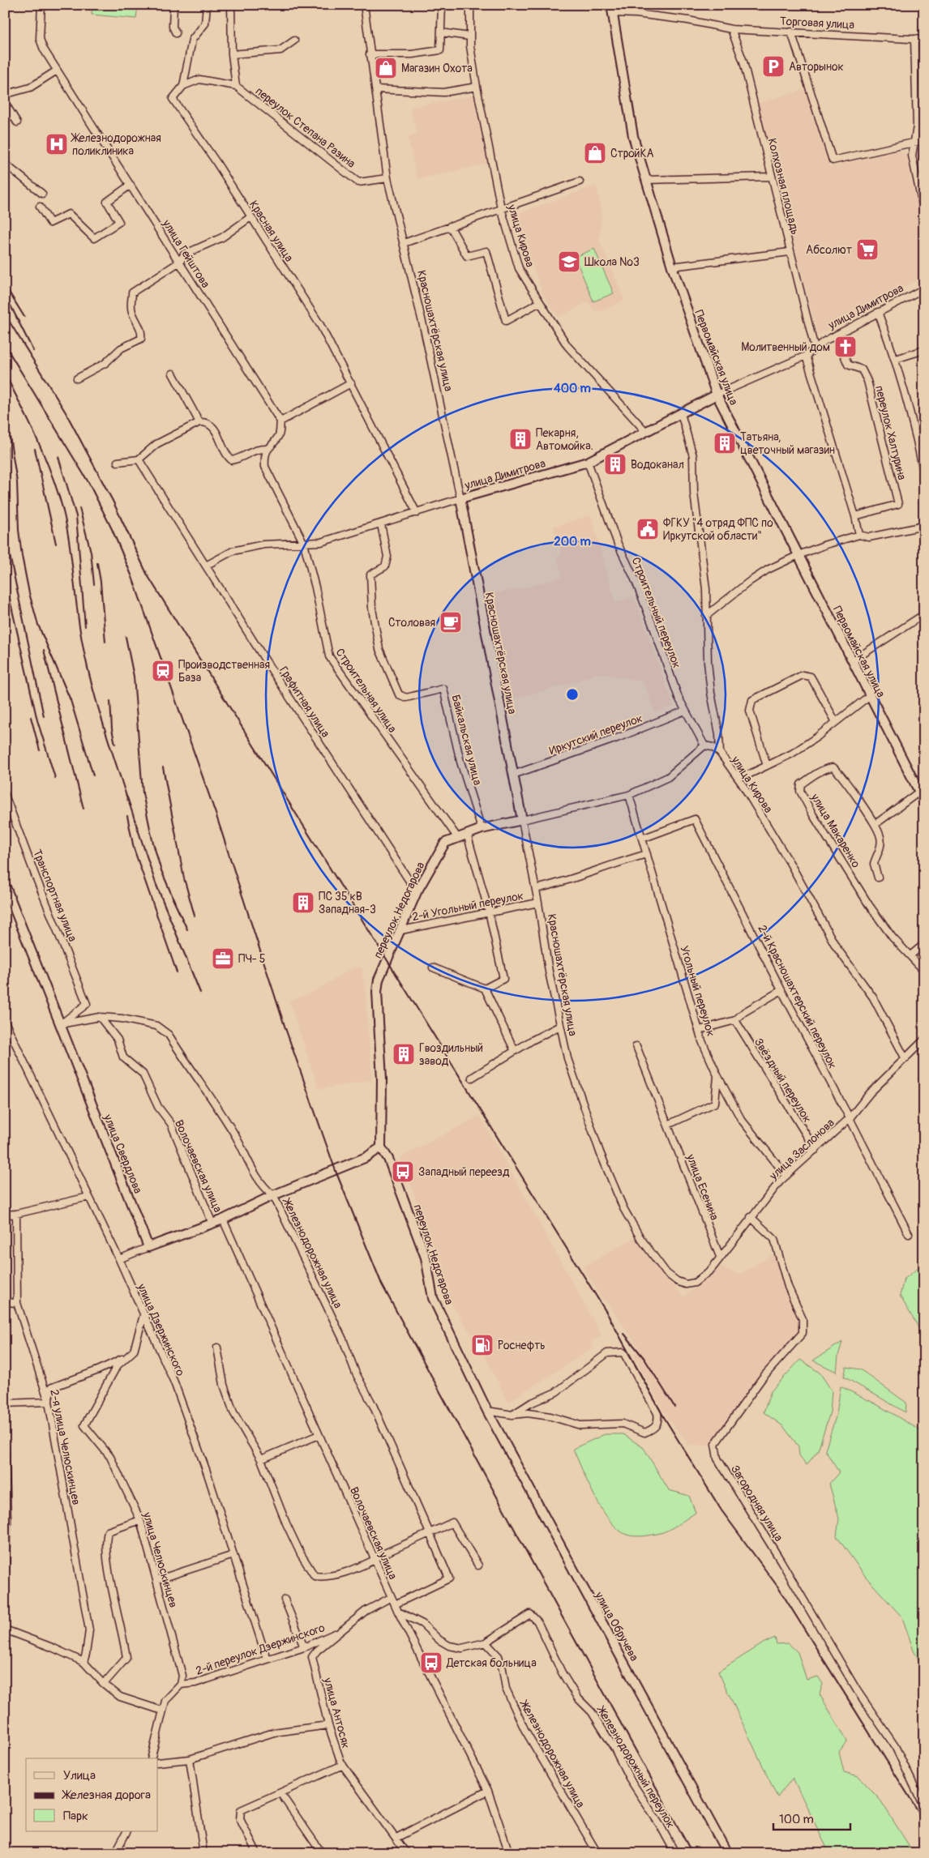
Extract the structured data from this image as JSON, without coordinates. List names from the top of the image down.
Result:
{
  "streets": {
    "street": [
      "Торговая улица",
      "переулок Степана Разина",
      "Колхозная площадь",
      "Красная улица",
      "улица Кирова",
      "улица Гейштова",
      "улица Димитрова",
      "Красношахтёрская улица",
      "Первомайская улица",
      "переулок Халтурина",
      "Строительный переулок",
      "Строительная улица",
      "Графитная улица",
      "Иркутский переулок",
      "Байкальская улица",
      "улица Макаренко",
      "Транспортная улица",
      "2-й Угольный переулок",
      "переулок Недогарова",
      "Угольный переулок",
      "2-й Красношахтерский переулок",
      "Звёздный переулок",
      "улица Заслонова",
      "улица Свердлова",
      "Волочаевская улица",
      "улица Есенина",
      "Железнодорожная улица",
      "улица Дзержинского",
      "2-я улица Челюскинцев",
      "Загородняя улица",
      "улица Челюскинцев",
      "улица Обручева",
      "2-й переулок Дзержинского",
      "улица Антосяк",
      "Железнодорожный переулок"
    ]
  },
  "crossings": [
    ["Торговая улица", "Колхозная площадь"],
    ["Торговая улица", "Первомайская улица"],
    ["переулок Степана Разина", "Красношахтёрская улица"],
    ["Колхозная площадь", "улица Димитрова"],
    ["Красная улица", "улица Димитрова"],
    ["улица Кирова", "улица Димитрова"],
    ["улица Кирова", "улица Заслонова"],
    ["улица Димитрова", "Красношахтёрская улица"],
    ["улица Димитрова", "Первомайская улица"],
    ["улица Димитрова", "переулок Халтурина"],
    ["улица Димитрова", "Строительный переулок"],
    ["улица Димитрова", "Строительная улица"],
    ["улица Димитрова", "Графитная улица"],
    ["улица Димитрова", "Байкальская улица"],
    ["Красношахтёрская улица", "Иркутский переулок"],
    ["Красношахтёрская улица", "2-й Угольный переулок"],
    ["Красношахтёрская улица", "переулок Недогарова"],
    ["Красношахтёрская улица", "улица Заслонова"],
    ["Строительный переулок", "Иркутский переулок"],
    ["Строительный переулок", "переулок Недогарова"],
    ["Строительная улица", "переулок Недогарова"],
    ["Графитная улица", "переулок Недогарова"],
    ["Байкальская улица", "переулок Недогарова"],
    ["Транспортная улица", "улица Свердлова"],
    ["Транспортная улица", "Железнодорожная улица"],
    ["2-й Угольный переулок", "переулок Недогарова"],
    ["2-й Угольный переулок", "Угольный переулок"],
    ["переулок Недогарова", "Угольный переулок"],
    ["переулок Недогарова", "улица Обручева"],
    ["Угольный переулок", "2-й Красношахтерский переулок"],
    ["Угольный переулок", "улица Заслонова"],
    ["2-й Красношахтерский переулок", "улица Заслонова"],
    ["Звёздный переулок", "улица Заслонова"],
    ["улица Заслонова", "улица Есенина"],
    ["улица Заслонова", "Загородняя улица"],
    ["улица Свердлова", "Железнодорожная улица"],
    ["Волочаевская улица", "Железнодорожная улица"],
    ["Волочаевская улица", "улица Антосяк"],
    ["Железнодорожная улица", "Железнодорожный переулок"],
    ["улица Дзержинского", "улица Челюскинцев"],
    ["улица Дзержинского", "2-й переулок Дзержинского"],
    ["улица Челюскинцев", "2-й переулок Дзержинского"],
    ["2-й переулок Дзержинского", "улица Антосяк"]
  ],
  "places": {
    "parking": ["Авторынок"],
    "shop": ["Магазин Охота", "СтройКА"],
    "hospital": ["Железнодорожная поликлиника"],
    "supermarket": ["Абсолют"],
    "school or university": ["Школа №3"],
    "church": ["Молитвенный дом"],
    "building": [
      "Пекарня, Автомойка.",
      "Татьяна, цветочный магазин",
      "Водоканал",
      "ПС 35 кВ Западная-3",
      "Гвоздильный завод"
    ],
    "public building": ["ФГКУ \"4 отряд ФПС по Иркутской области\""],
    "cafe": ["Столовая"],
    "station": ["Производственная База"],
    "office": ["ПЧ- 5"],
    "bus stop": ["Западный переезд", "Детская больница"],
    "fuel station": ["Роснефть"]
  },
  "legend": ["Улица", "Железная дорога", "Парк"],
  "scale_bar": "100 m",
  "rings": ["400 m", "200 m"]
}
